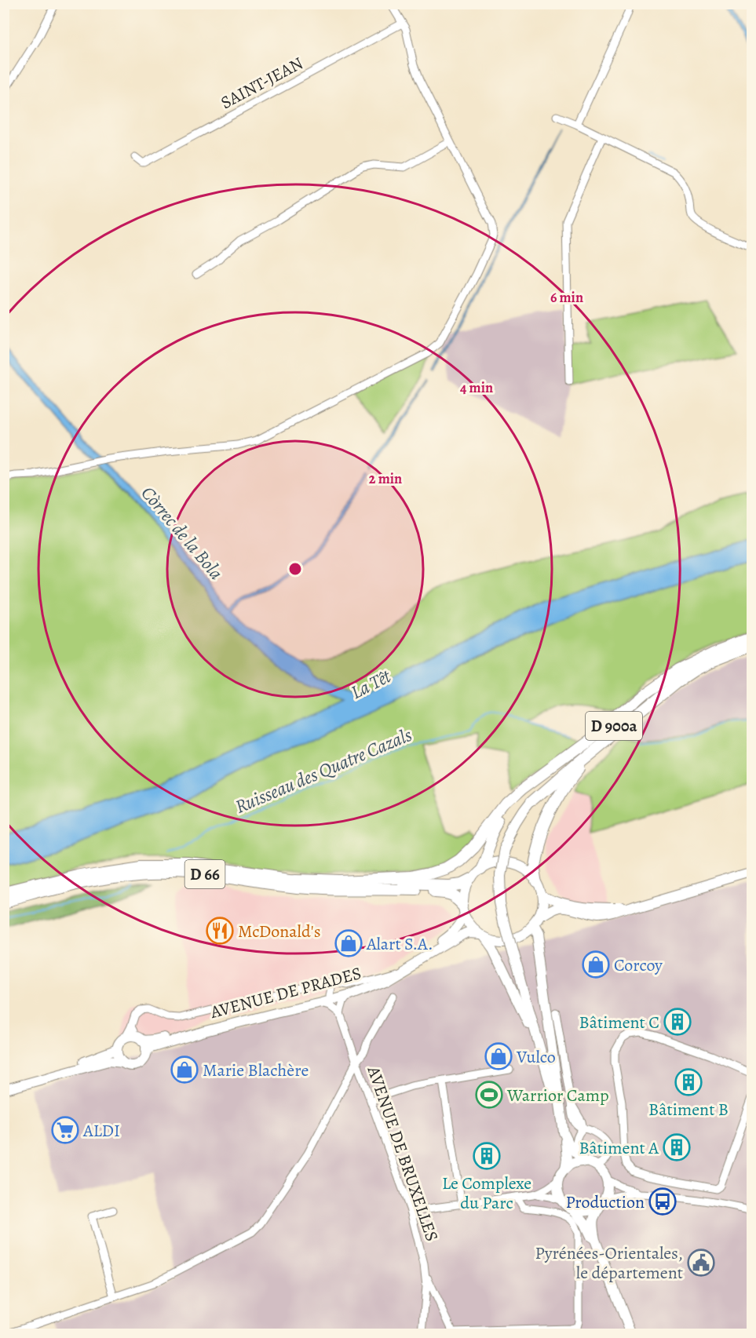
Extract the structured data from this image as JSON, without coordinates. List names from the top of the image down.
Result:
{
  "streets": {
    "highway": ["D 900a", "D 66"],
    "main road": ["AVENUE DE PRADES"],
    "street": ["SAINT-JEAN", "AVENUE DE BRUXELLES"]
  },
  "crossings": [
    ["D 66", "AVENUE DE PRADES"]
  ],
  "water": ["Còrrec de la Bola", "La Têt", "Ruisseau des Quatre Cazals"],
  "places": {
    "restaurant": ["McDonald's"],
    "shop": [
      "Alart S.A.",
      "Corcoy",
      "Vulco",
      "Marie Blachère"
    ],
    "building": [
      "Bâtiment C",
      "Bâtiment B",
      "Bâtiment A",
      "Le Complexe du Parc"
    ],
    "sports": ["Warrior Camp"],
    "supermarket": ["ALDI"],
    "bus stop": ["Production"],
    "public building": ["Pyrénées-Orientales, le département"]
  },
  "rings": ["6 min", "4 min", "2 min"]
}
